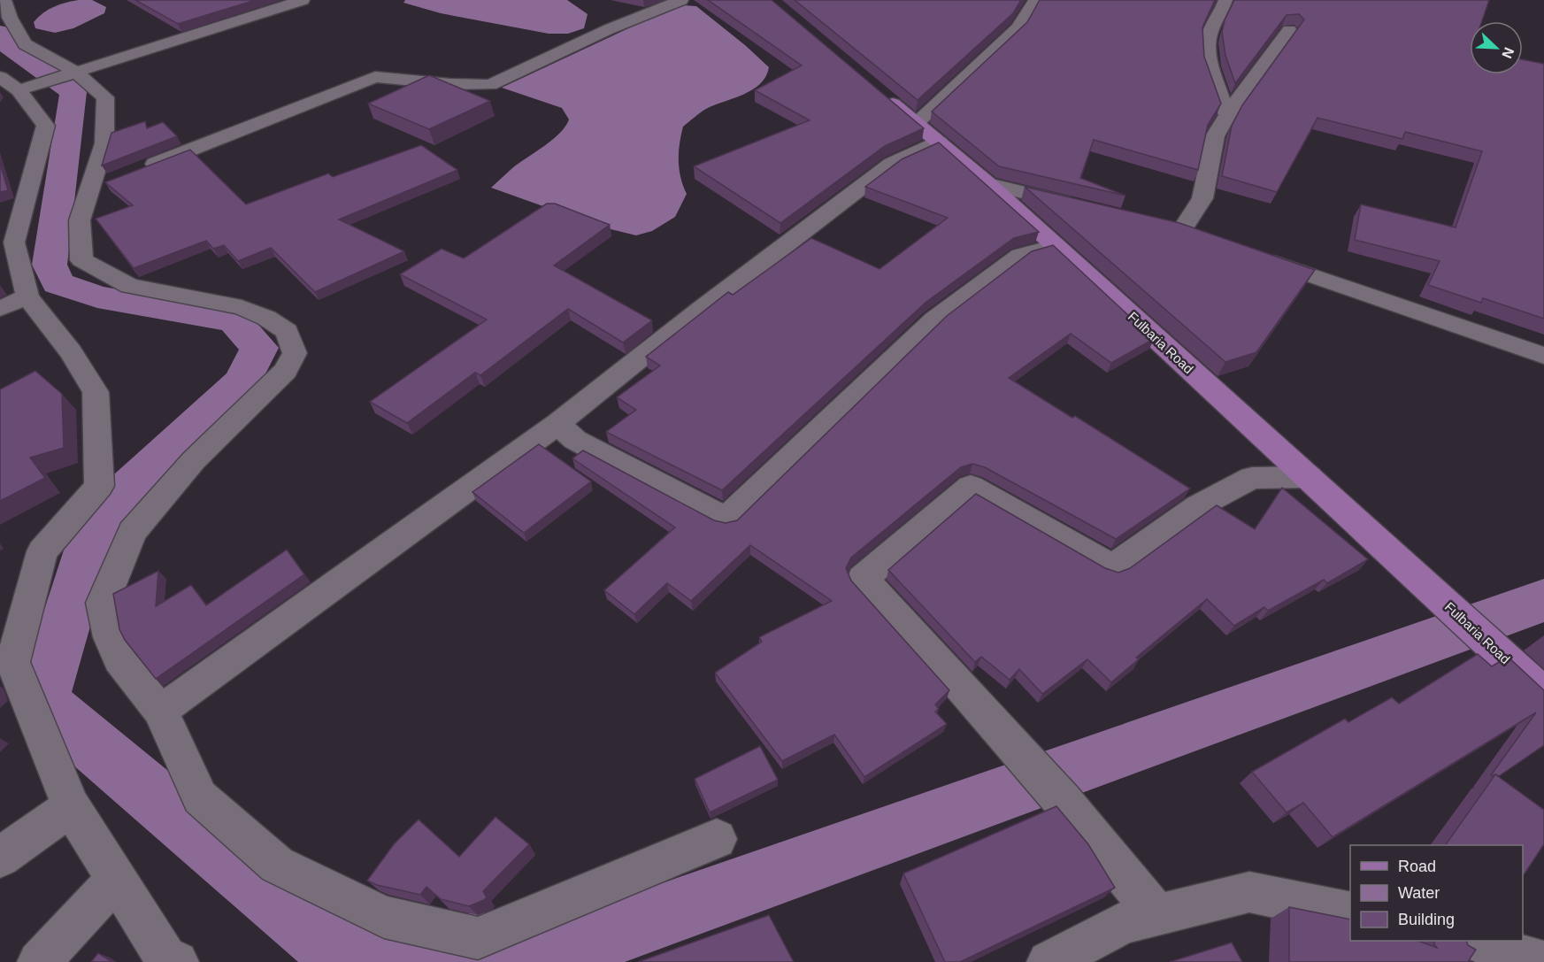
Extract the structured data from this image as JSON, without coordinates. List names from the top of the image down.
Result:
{
  "streets": {
    "main road": ["Fulbaria Road"]
  },
  "legend": ["Road", "Water", "Building"],
  "north": "bottom right"
}
